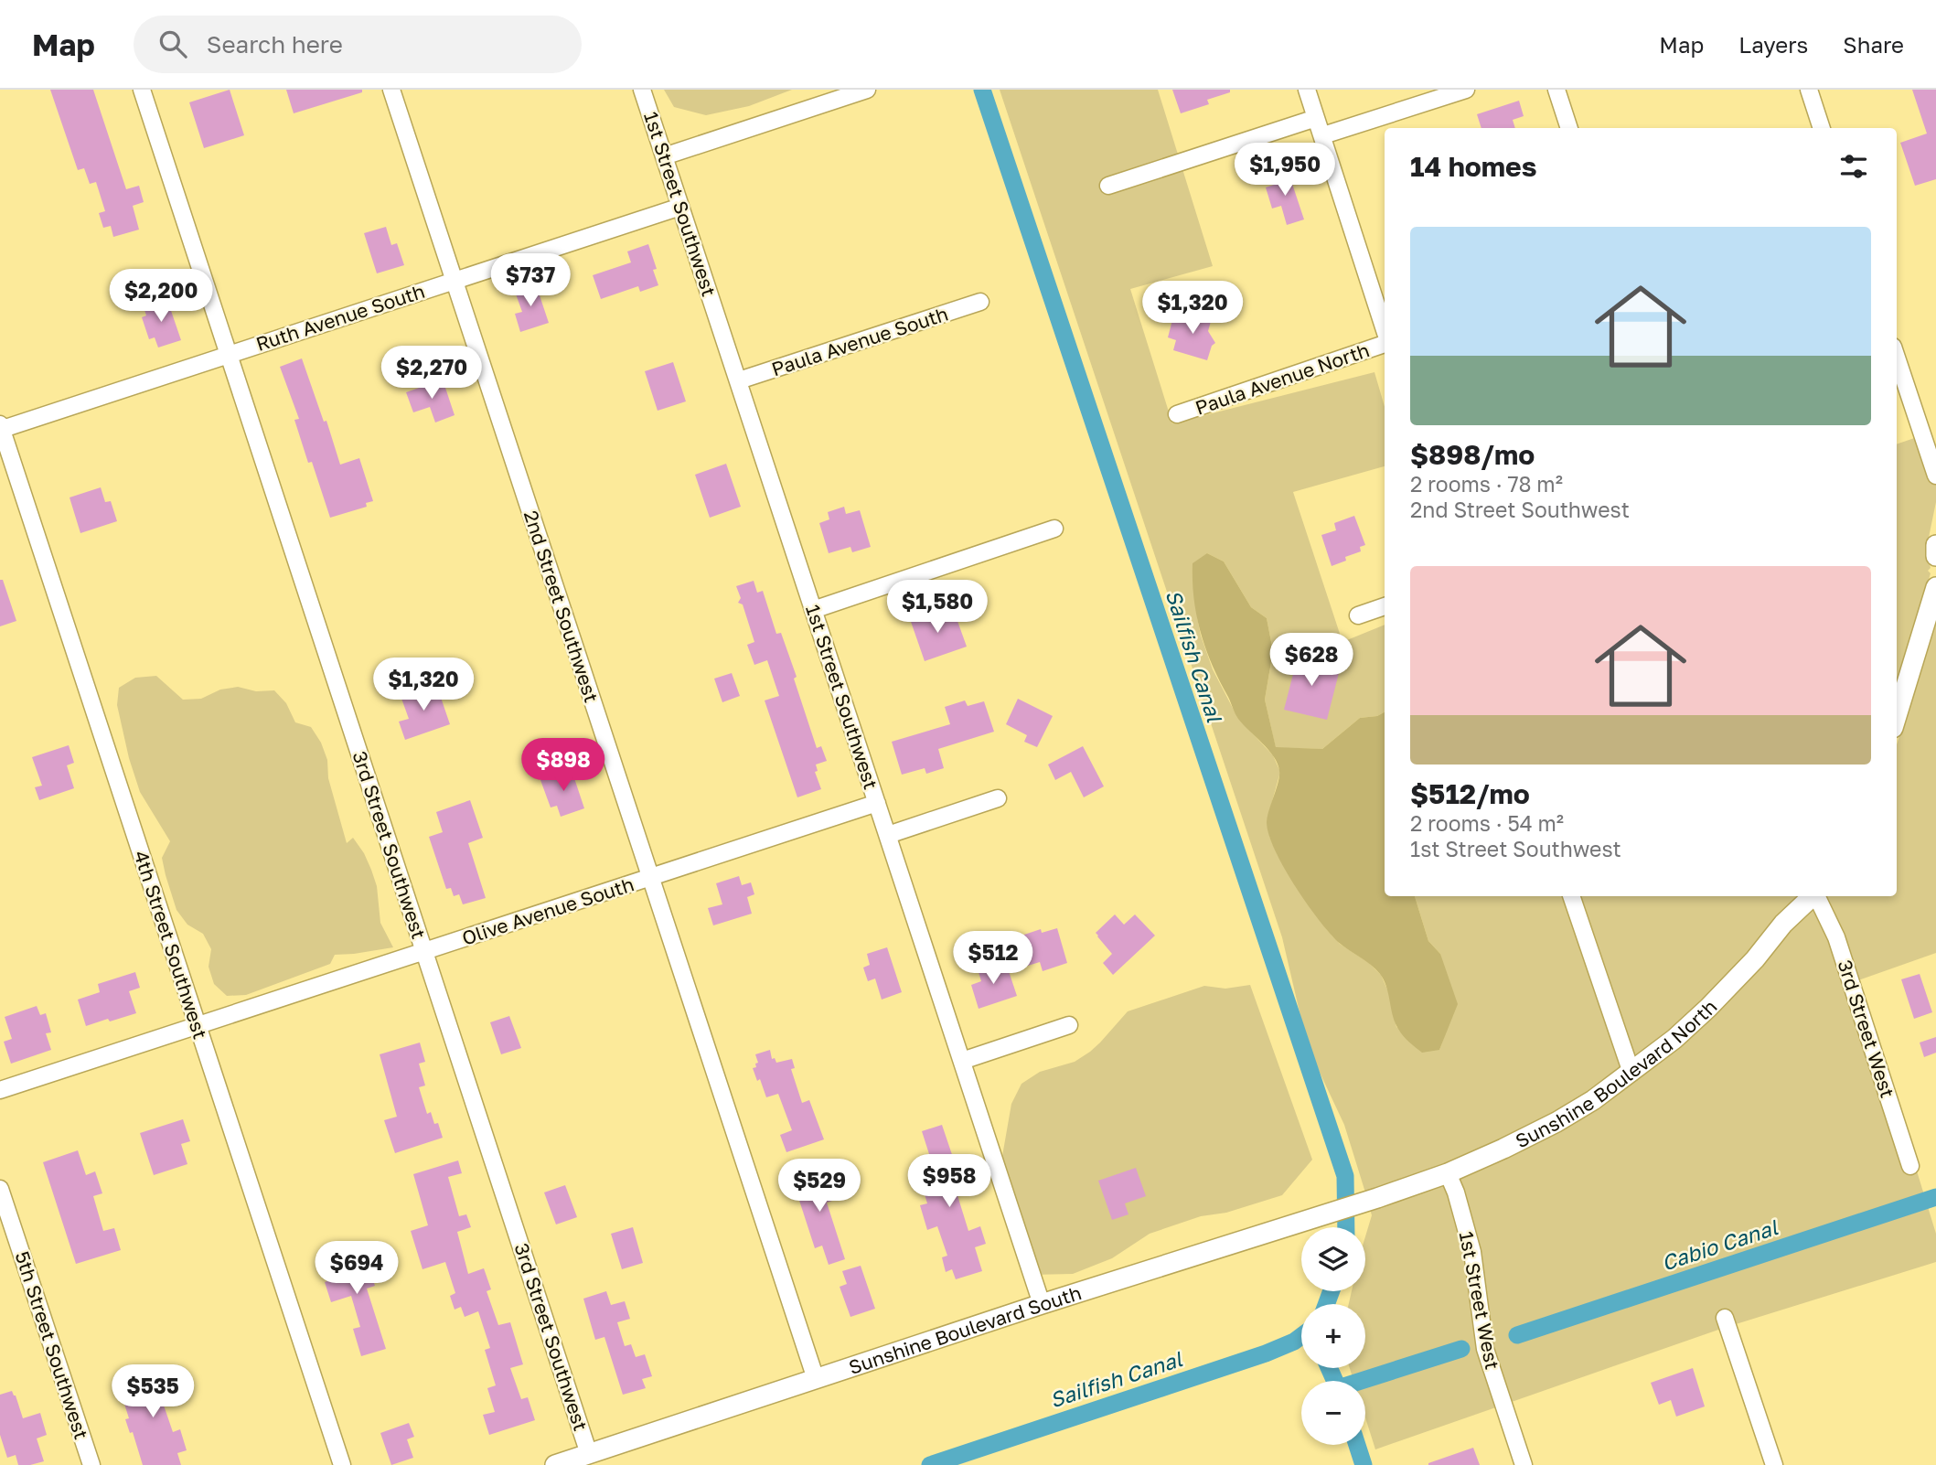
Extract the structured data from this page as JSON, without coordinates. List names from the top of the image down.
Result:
{
  "streets": {
    "street": [
      "1st Street Southwest",
      "Ruth Avenue South",
      "Paula Avenue South",
      "Paula Avenue North",
      "2nd Street Southwest",
      "3rd Street Southwest",
      "Olive Avenue South",
      "4th Street Southwest",
      "3rd Street West",
      "Sunshine Boulevard North",
      "1st Street West",
      "Sunshine Boulevard South",
      "5th Street Southwest"
    ]
  },
  "crossings": [
    ["1st Street Southwest", "Ruth Avenue South"],
    ["1st Street Southwest", "Paula Avenue South"],
    ["1st Street Southwest", "Olive Avenue South"],
    ["1st Street Southwest", "Sunshine Boulevard South"],
    ["Ruth Avenue South", "2nd Street Southwest"],
    ["Ruth Avenue South", "3rd Street Southwest"],
    ["Ruth Avenue South", "4th Street Southwest"],
    ["2nd Street Southwest", "Olive Avenue South"],
    ["2nd Street Southwest", "Sunshine Boulevard South"],
    ["3rd Street Southwest", "Olive Avenue South"],
    ["3rd Street Southwest", "Sunshine Boulevard South"],
    ["Olive Avenue South", "4th Street Southwest"],
    ["Sunshine Boulevard North", "1st Street West"],
    ["Sunshine Boulevard North", "Sunshine Boulevard South"]
  ],
  "water": ["Sailfish Canal", "Cabio Canal"],
  "page": {
    "header": "Map",
    "search": "Search here",
    "nav": ["Map", "Layers", "Share"],
    "heading": "14 homes",
    "price": [
      "$1,950",
      "$737",
      "$2,200",
      "$1,320",
      "$2,270",
      "$1,580",
      "$628",
      "$1,320",
      "$898",
      "$512",
      "$958",
      "$529",
      "$694",
      "$535"
    ],
    "list": [
      {
        "name": "$898/mo",
        "note": "2 rooms · 78 m² · 2nd Street Southwest"
      },
      {
        "name": "$512/mo",
        "note": "2 rooms · 54 m² · 1st Street Southwest"
      }
    ],
    "map_buttons": ["+", "−"]
  }
}
